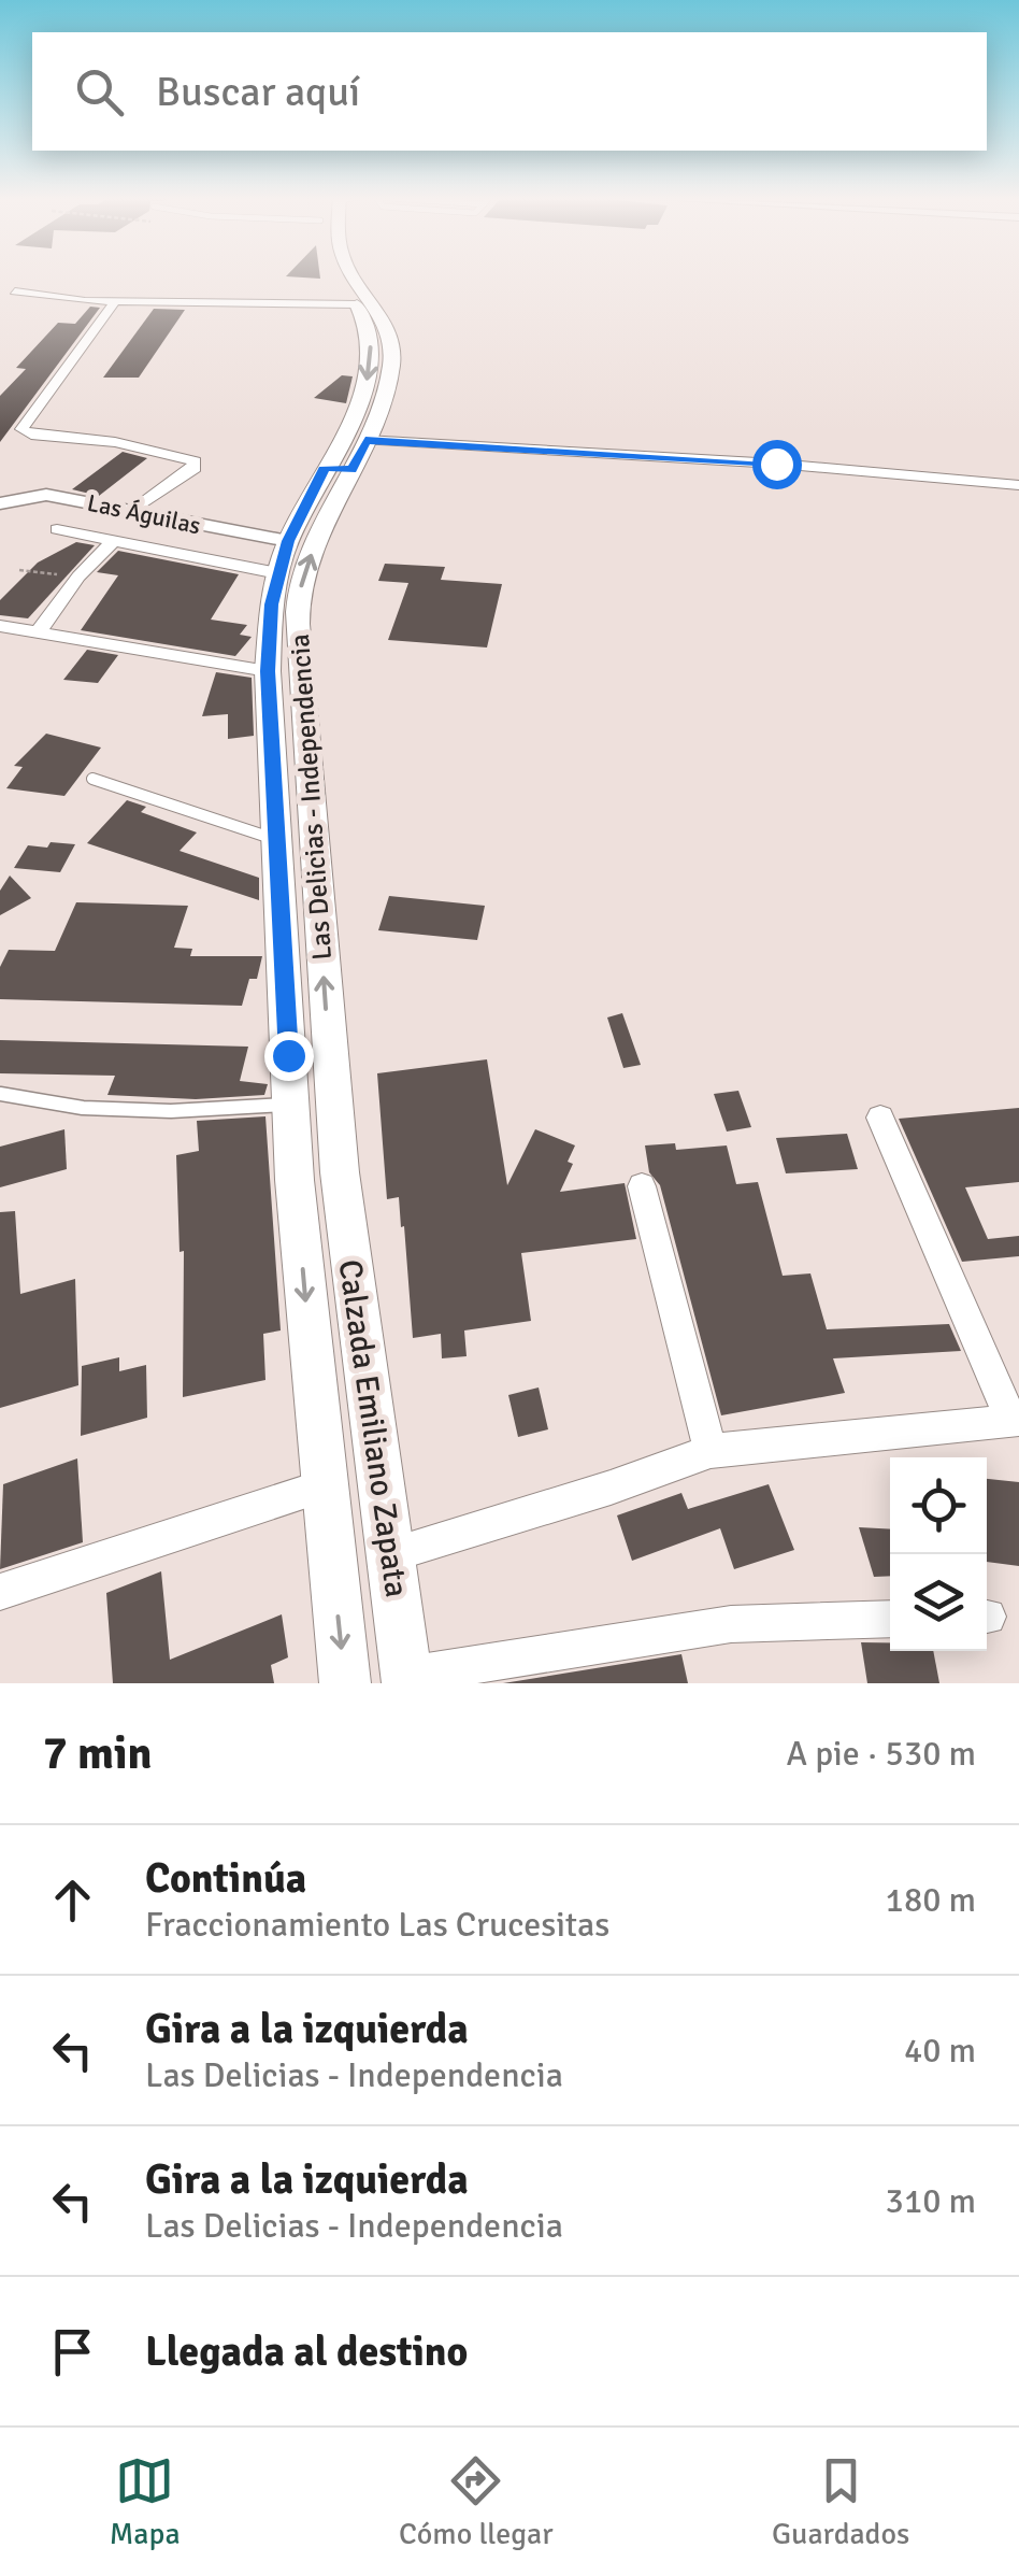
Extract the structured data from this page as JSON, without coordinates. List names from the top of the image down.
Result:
{
  "streets": {
    "main road": ["Las Delicias - Independencia", "Calzada Emiliano Zapata"],
    "street": ["Las Águilas"]
  },
  "crossings": [
    ["Las Águilas", "Las Delicias - Independencia"],
    ["Las Delicias - Independencia", "Calzada Emiliano Zapata"]
  ],
  "page": {
    "search": "Buscar aquí",
    "heading": ["7 min", "A pie · 530 m"],
    "list": [
      ["Continúa", "Fraccionamiento Las Crucesitas", "180 m"],
      ["Gira a la izquierda", "Las Delicias - Independencia", "40 m"],
      ["Gira a la izquierda", "Las Delicias - Independencia", "310 m"],
      "Llegada al destino"
    ],
    "nav": ["Mapa", "Cómo llegar", "Guardados"]
  }
}
